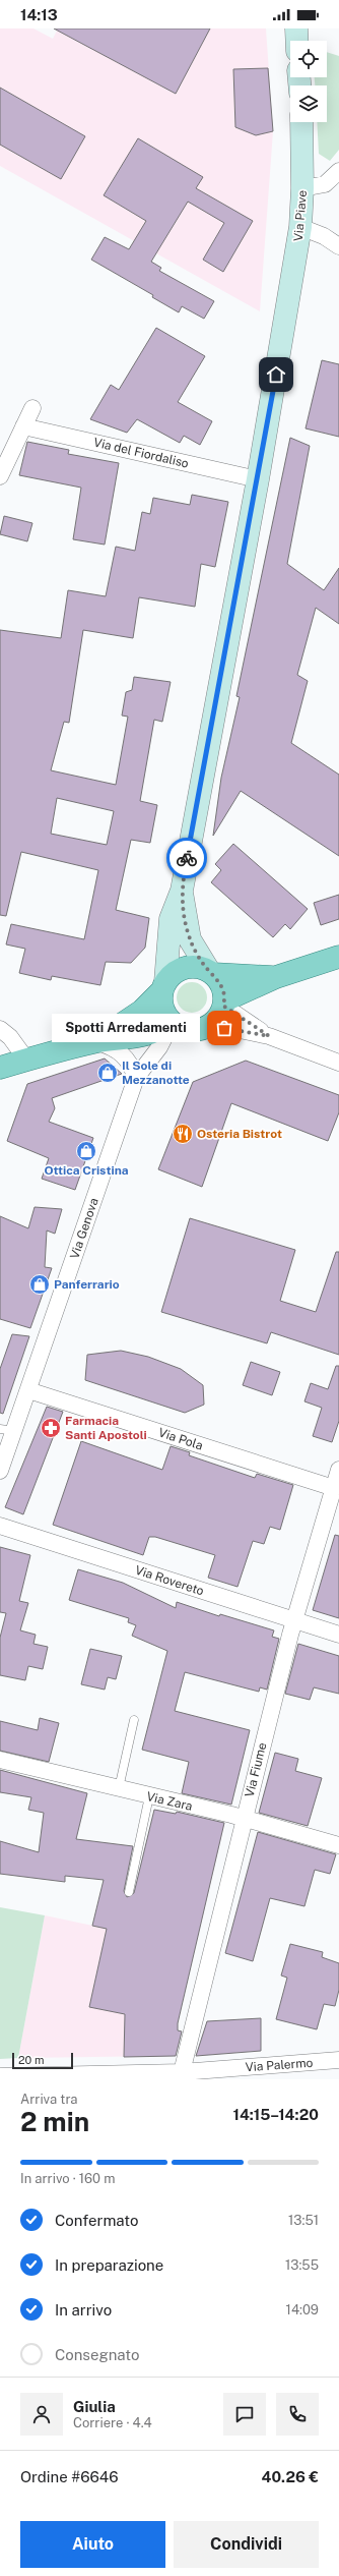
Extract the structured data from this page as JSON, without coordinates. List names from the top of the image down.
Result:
{
  "streets": {
    "street": [
      "Via Piave",
      "Via del Fiordaliso",
      "Via Genova",
      "Via Pola",
      "Via Rovereto",
      "Via Fiume",
      "Via Zara",
      "Via Palermo"
    ]
  },
  "crossings": [
    ["Via Piave", "Via del Fiordaliso"],
    ["Via Genova", "Via Pola"],
    ["Via Pola", "Via Fiume"],
    ["Via Rovereto", "Via Fiume"],
    ["Via Fiume", "Via Zara"],
    ["Via Fiume", "Via Palermo"]
  ],
  "places": {
    "other": ["Spotti Arredamenti"],
    "shop": ["Il Sole di Mezzanotte", "Ottica Cristina", "Panferrario"],
    "restaurant": ["Osteria Bistrot"],
    "pharmacy": ["Farmacia Santi Apostoli"]
  },
  "scale_bar": "20 m",
  "page": {
    "status": "14:13",
    "bubble": "Spotti Arredamenti",
    "scale": "20 m",
    "heading": ["2 min", "Arriva tra", "14:15–14:20"],
    "panel": [
      "Giulia",
      "Corriere · 4.4",
      "Ordine #6646",
      "40.26 €"
    ],
    "bar": "In arrivo · 160 m",
    "list": [
      ["Confermato", "13:51"],
      ["In preparazione", "13:55"],
      ["In arrivo", "14:09"],
      "Consegnato"
    ],
    "buttons": ["Aiuto", "Condividi"]
  }
}
